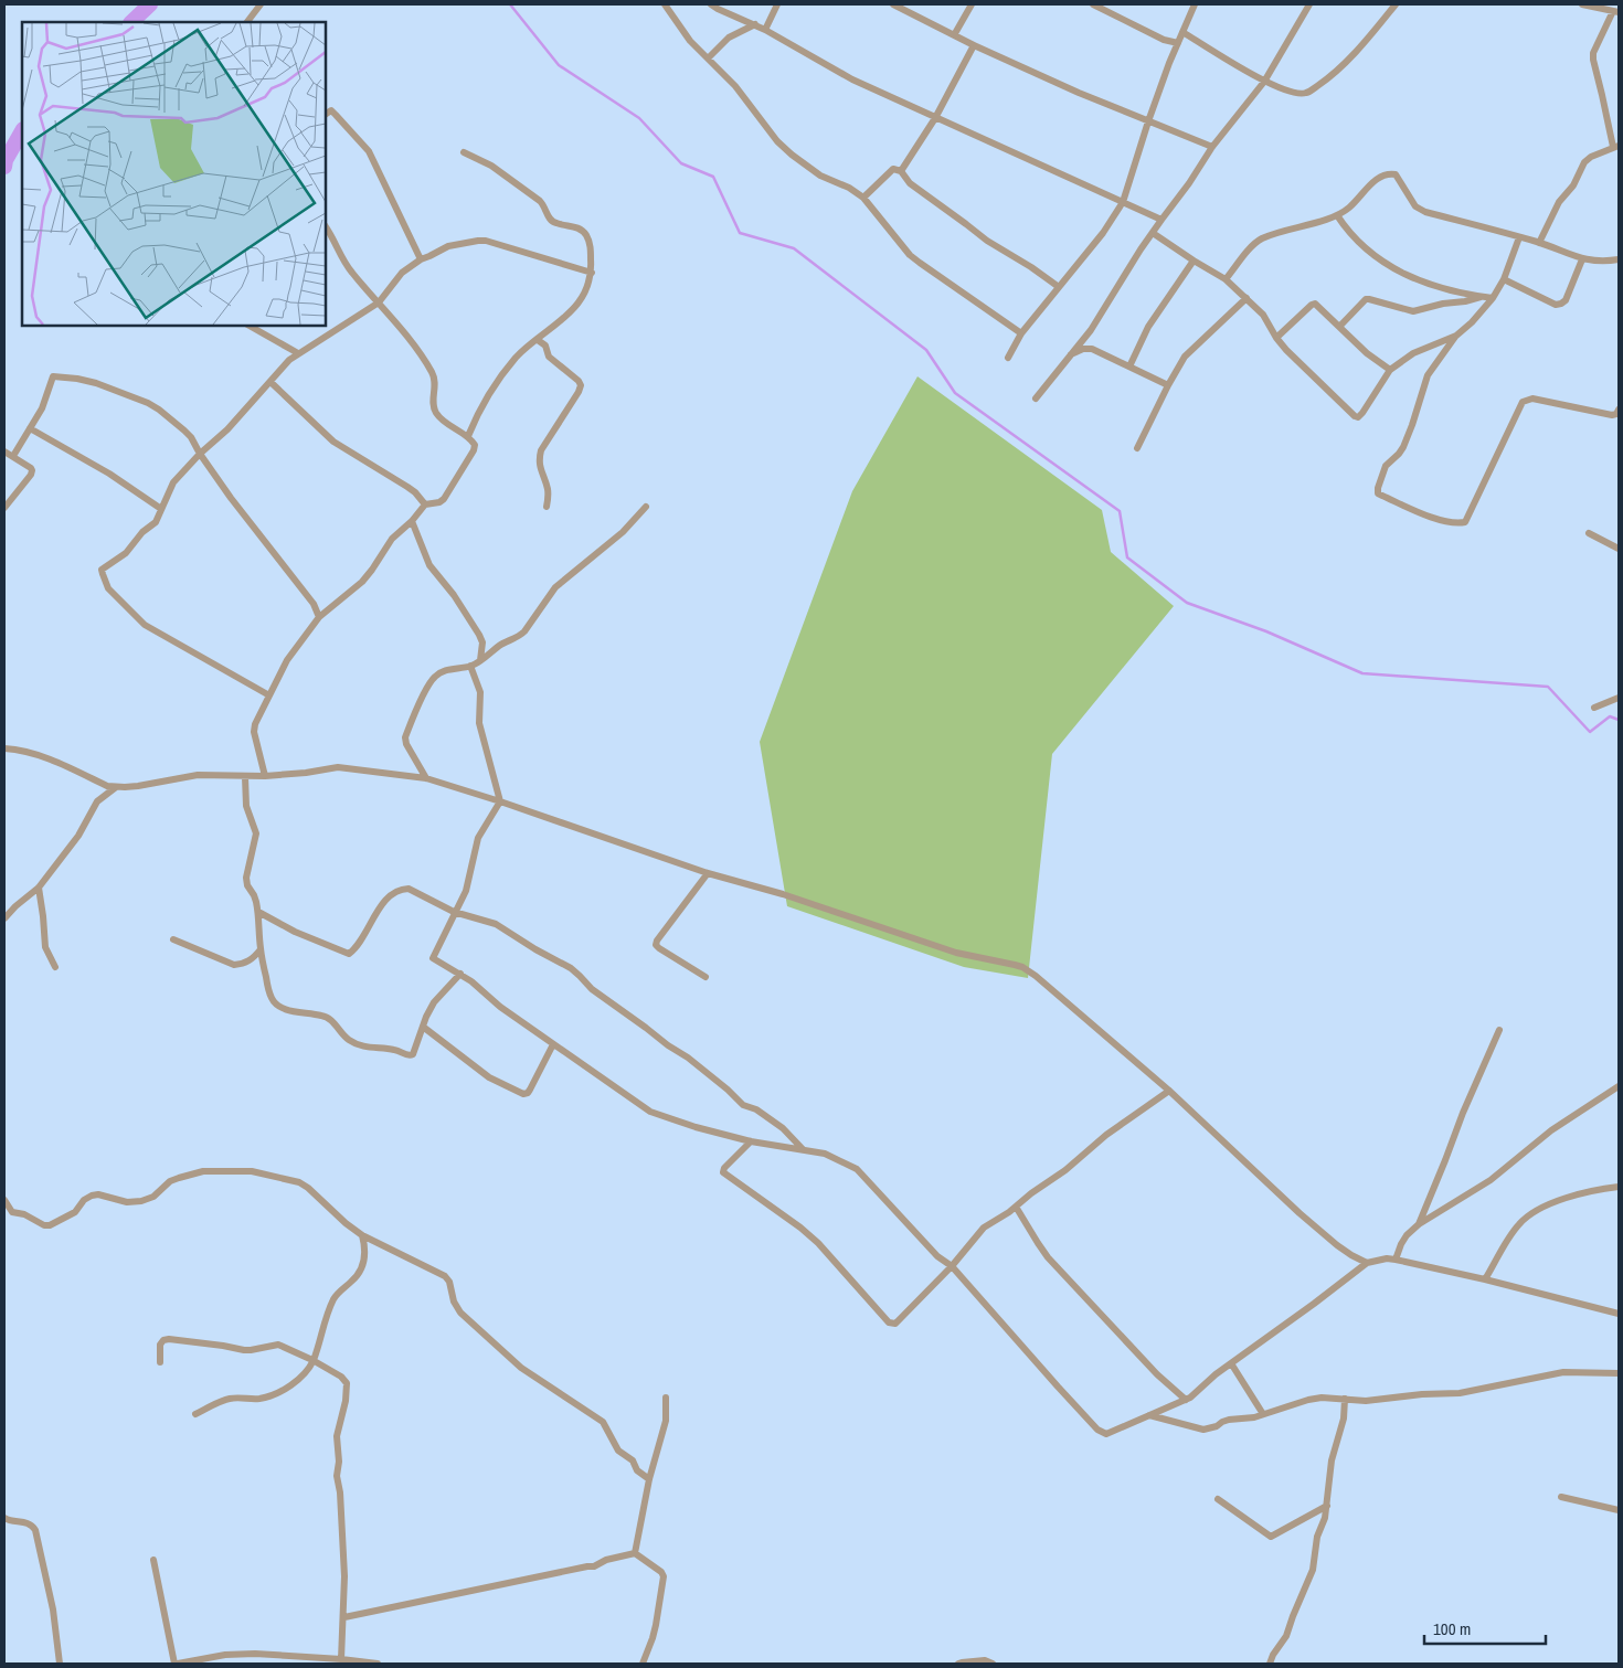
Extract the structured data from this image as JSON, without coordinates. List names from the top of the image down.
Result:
{
  "scale_bar": "100 m"
}
